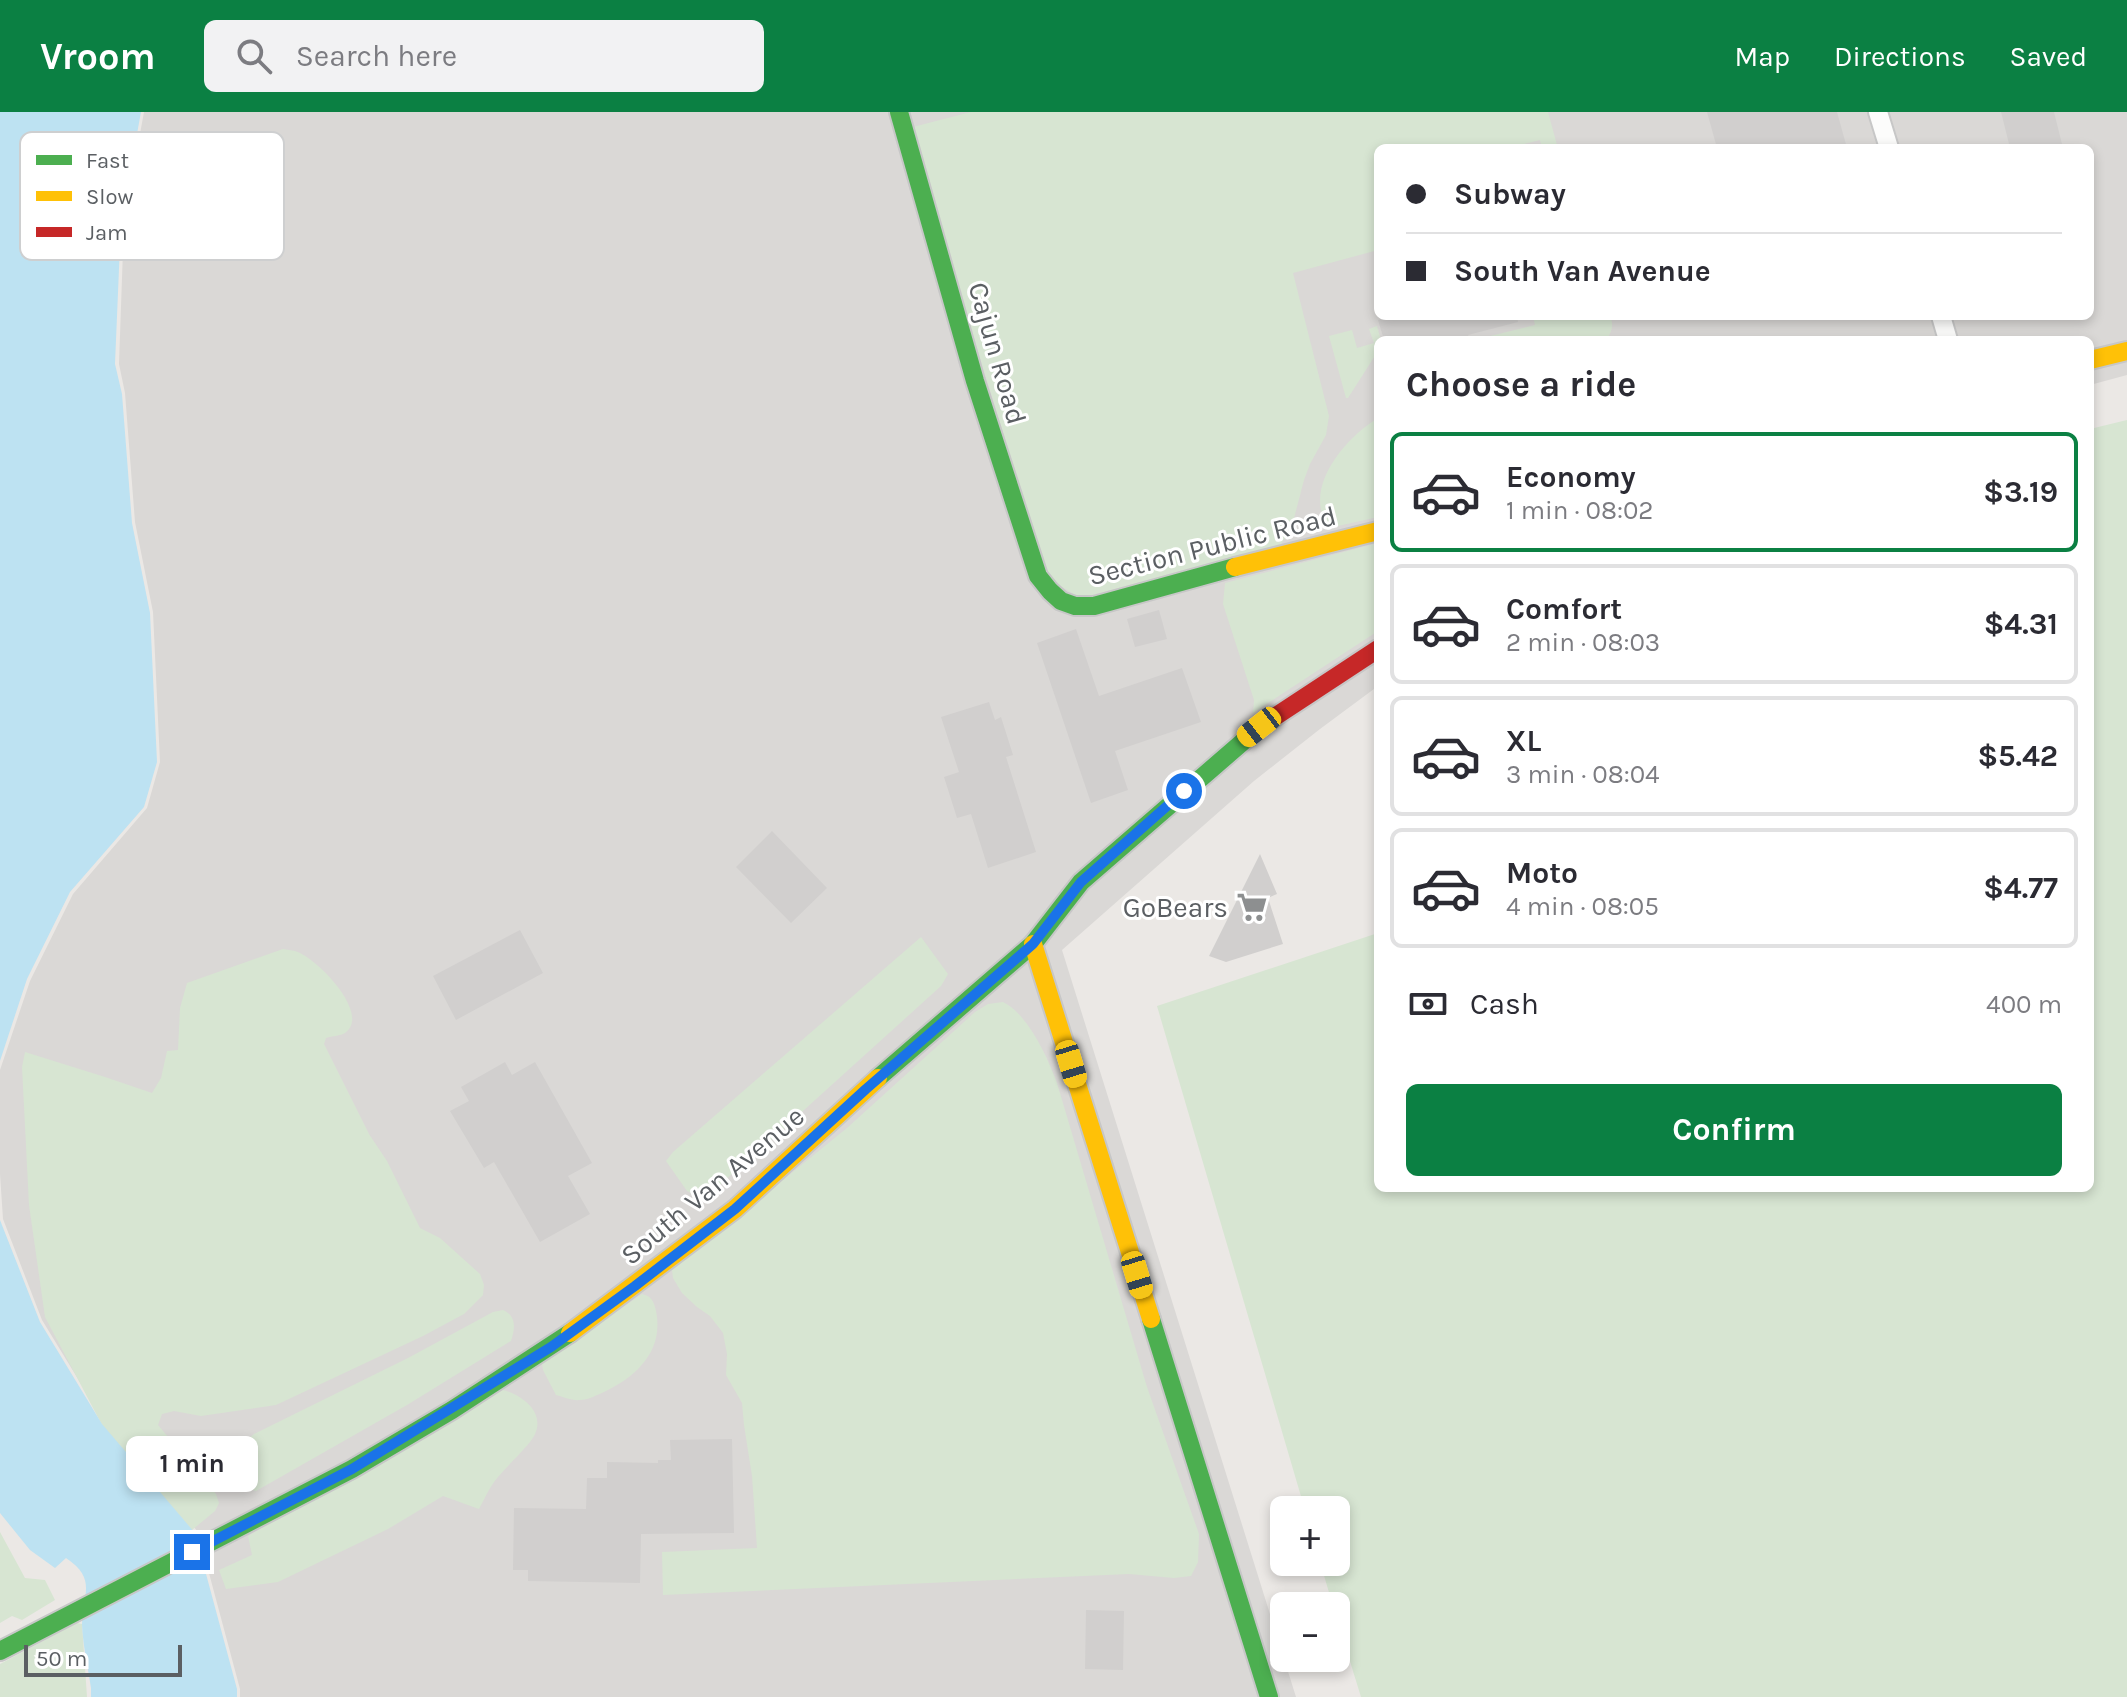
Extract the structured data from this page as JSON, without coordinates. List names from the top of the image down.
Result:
{
  "streets": {
    "main road": ["Cajun Road", "Section Public Road", "South Van Avenue"]
  },
  "crossings": [
    ["Cajun Road", "Section Public Road"]
  ],
  "places": {
    "supermarket": ["GoBears"]
  },
  "legend": ["Fast", "Slow", "Jam"],
  "scale_bar": "50 m",
  "page": {
    "header": "Vroom",
    "search": "Search here",
    "nav": ["Map", "Directions", "Saved"],
    "banner": ["Subway", "South Van Avenue"],
    "heading": "Choose a ride",
    "list": [
      {
        "name": "Economy",
        "note": "1 min · 08:02",
        "value": "$3.19"
      },
      {
        "name": "Comfort",
        "note": "2 min · 08:03",
        "value": "$4.31"
      },
      {
        "name": "XL",
        "note": "3 min · 08:04",
        "value": "$5.42"
      },
      {
        "name": "Moto",
        "note": "4 min · 08:05",
        "value": "$4.77"
      }
    ],
    "pay": ["Cash", "400 m"],
    "buttons": "Confirm",
    "bubble": "1 min",
    "map_buttons": ["+", "−"],
    "scale": "50 m"
  }
}
